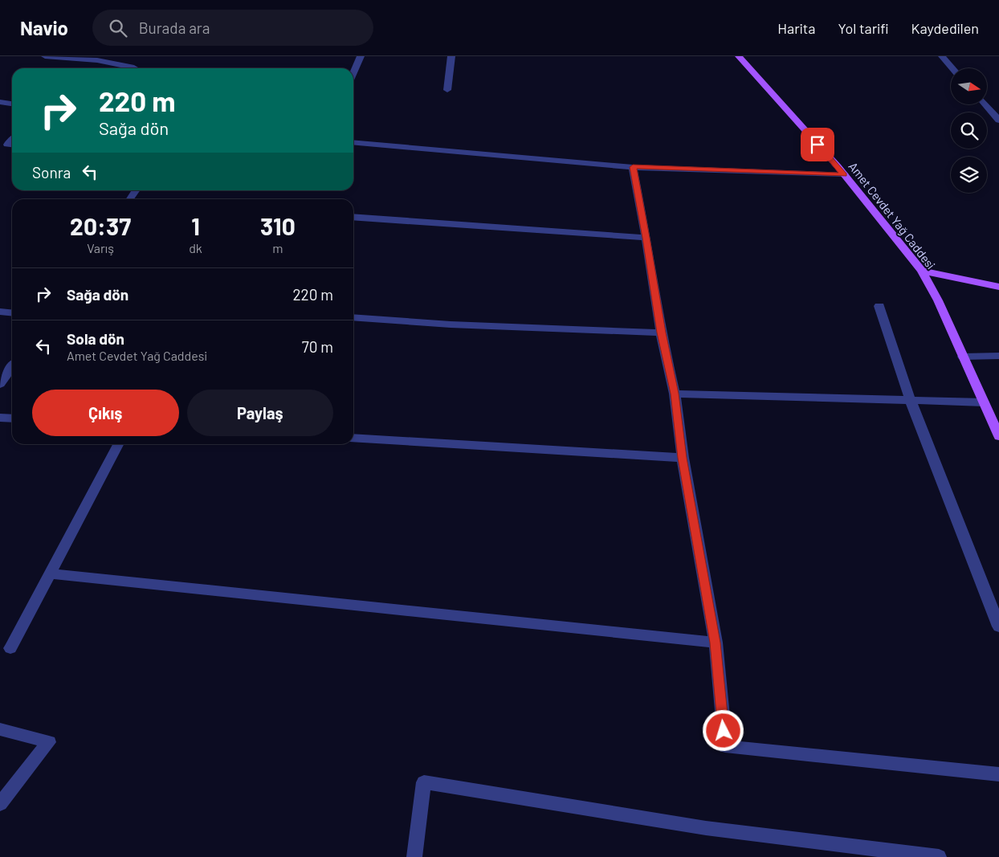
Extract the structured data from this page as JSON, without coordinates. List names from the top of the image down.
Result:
{
  "streets": {
    "main road": ["Amet Cevdet Yağ Caddesi"]
  },
  "north": "right",
  "page": {
    "header": "Navio",
    "search": "Burada ara",
    "nav": ["Harita", "Yol tarifi", "Kaydedilen"],
    "turn": ["220 m", "Sağa dön"],
    "then": "Sonra",
    "eta": [
      "20:37",
      "Varış",
      "1",
      "dk",
      "310",
      "m"
    ],
    "list": [
      {
        "name": "Sağa dön",
        "value": "220 m"
      },
      {
        "name": "Sola dön",
        "note": "Amet Cevdet Yağ Caddesi",
        "value": "70 m"
      }
    ],
    "buttons": ["Çıkış", "Paylaş"]
  }
}
